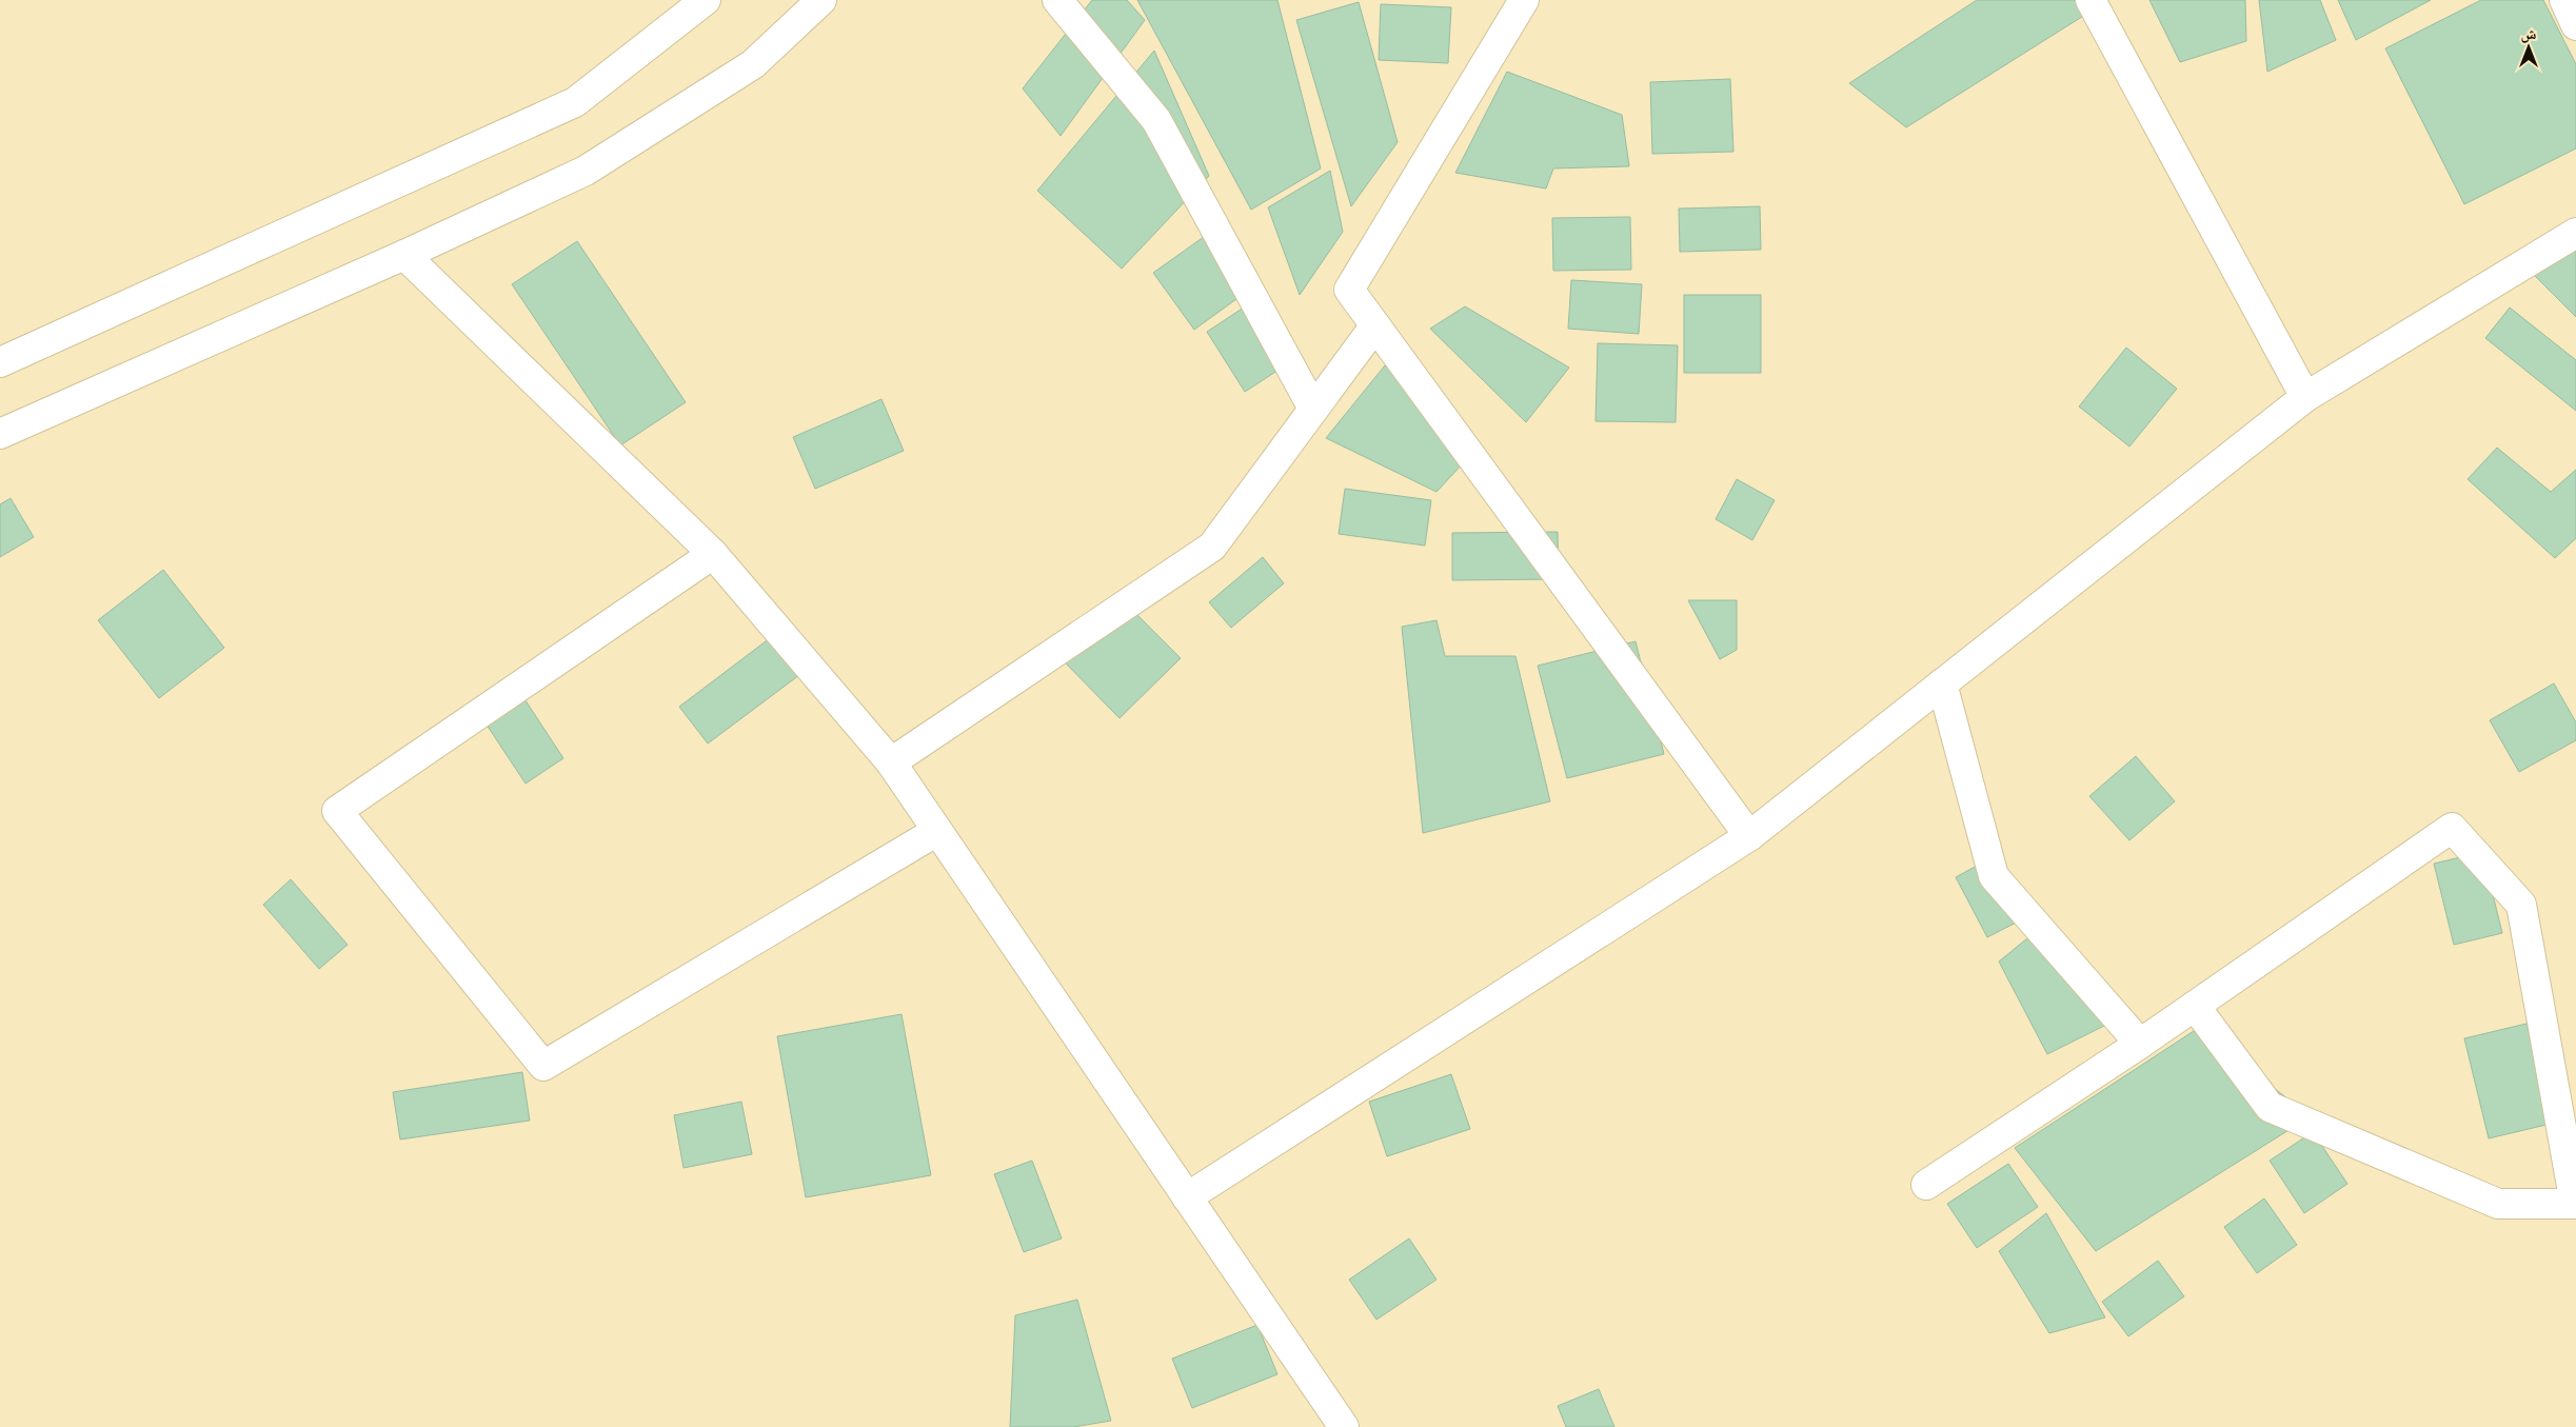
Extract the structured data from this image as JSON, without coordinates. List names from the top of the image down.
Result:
{
  "north": "top"
}
